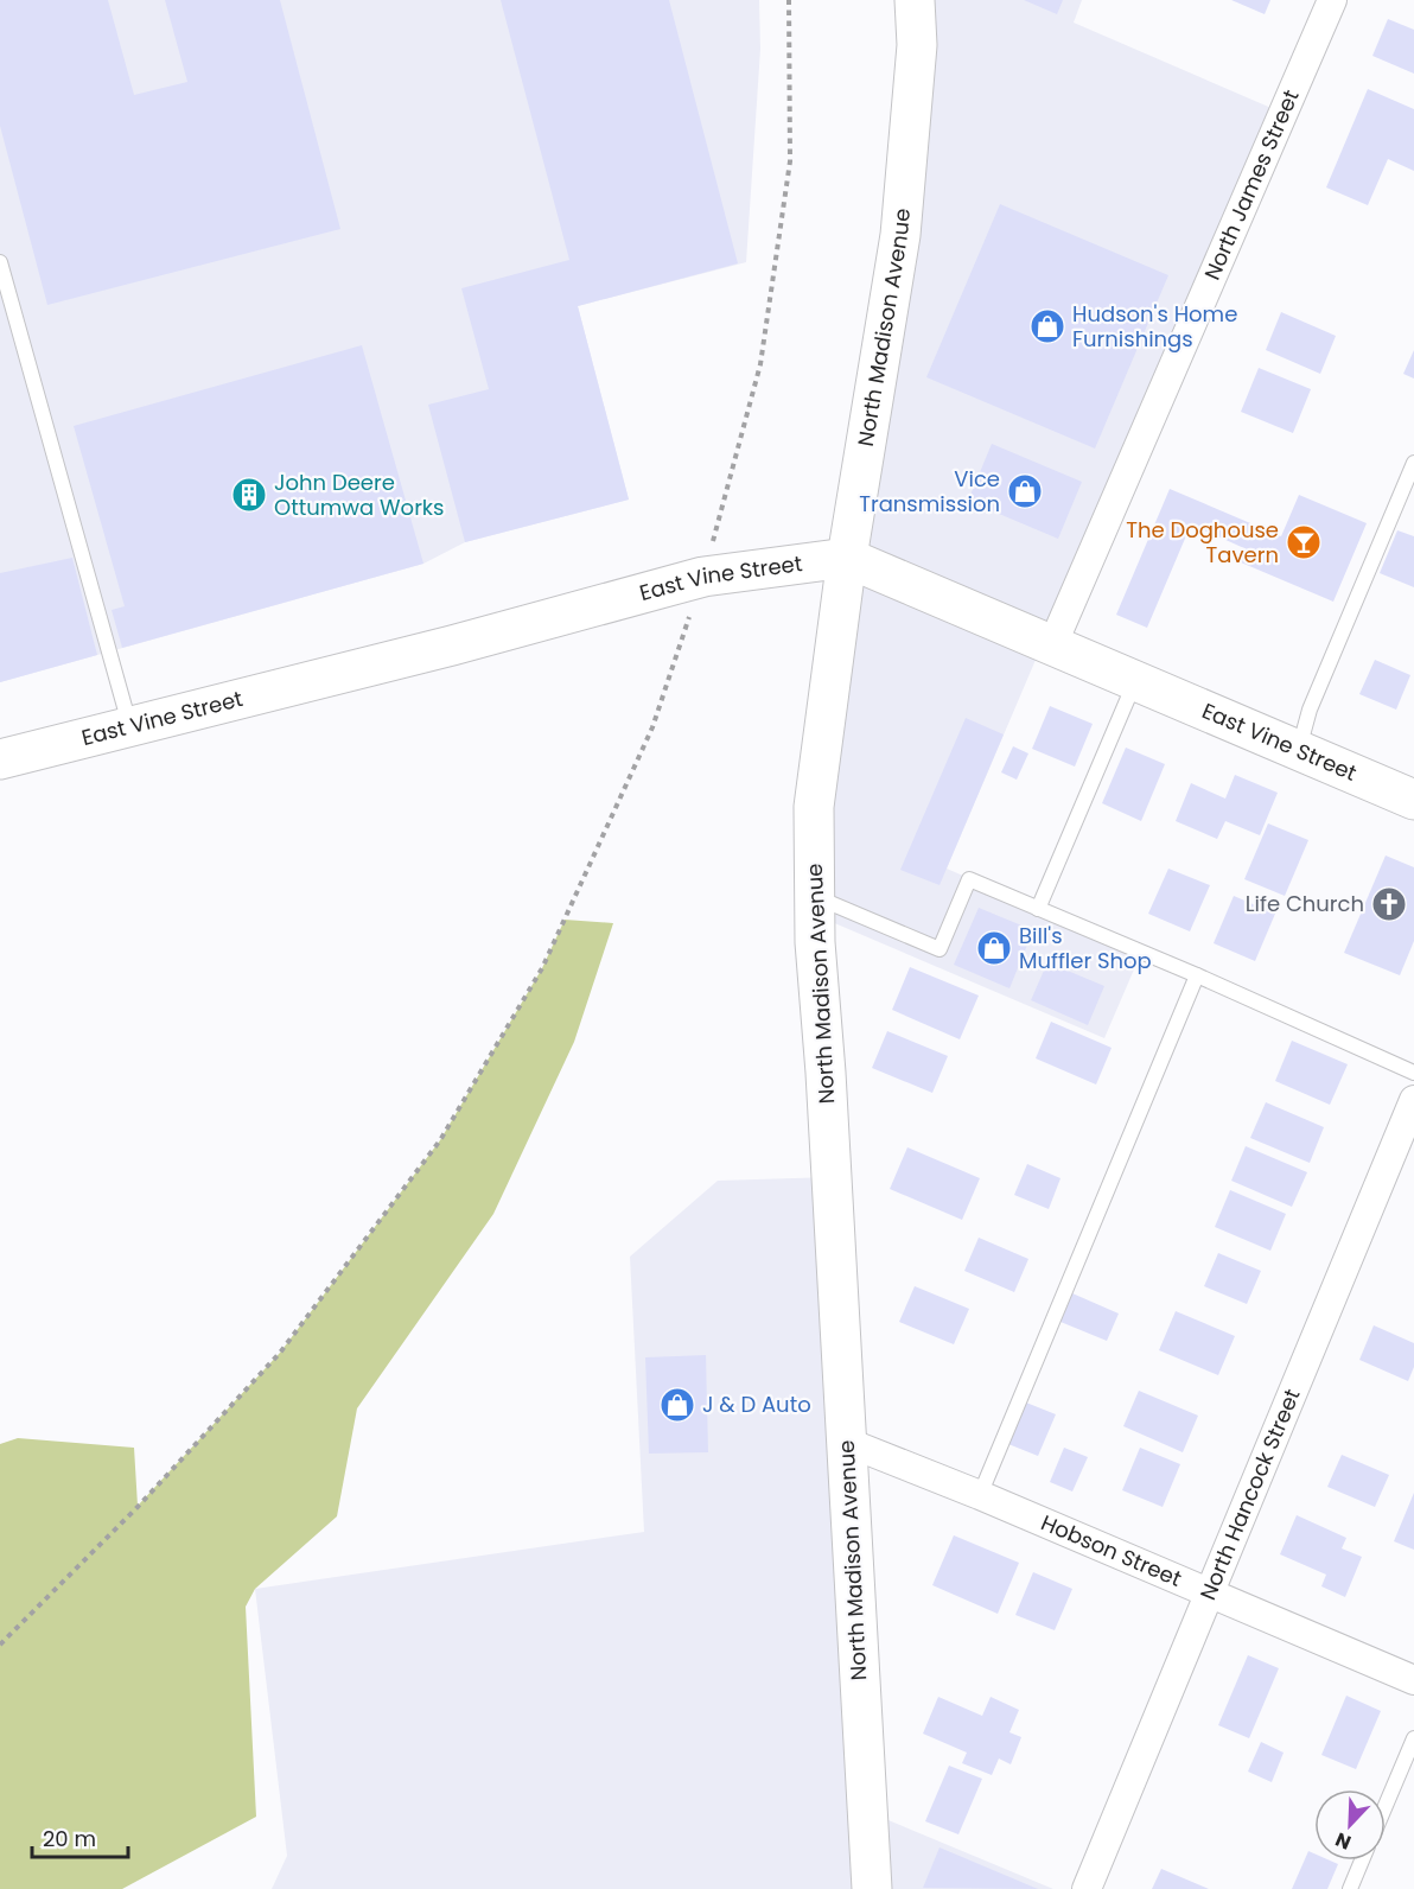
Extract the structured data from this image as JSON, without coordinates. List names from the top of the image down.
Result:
{
  "streets": {
    "main road": ["North Madison Avenue", "East Vine Street"],
    "street": ["North James Street", "North Hancock Street", "Hobson Street"]
  },
  "crossings": [
    ["North James Street", "East Vine Street"],
    ["North Madison Avenue", "East Vine Street"],
    ["North Madison Avenue", "Hobson Street"],
    ["North Hancock Street", "Hobson Street"]
  ],
  "places": {
    "shop": [
      "Hudson's Home Furnishings",
      "Vice Transmission",
      "Bill's Muffler Shop",
      "J & D Auto"
    ],
    "building": ["John Deere Ottumwa Works"],
    "bar": ["The Doghouse Tavern"],
    "church": ["Life Church"]
  },
  "scale_bar": "20 m",
  "north": "bottom left"
}
